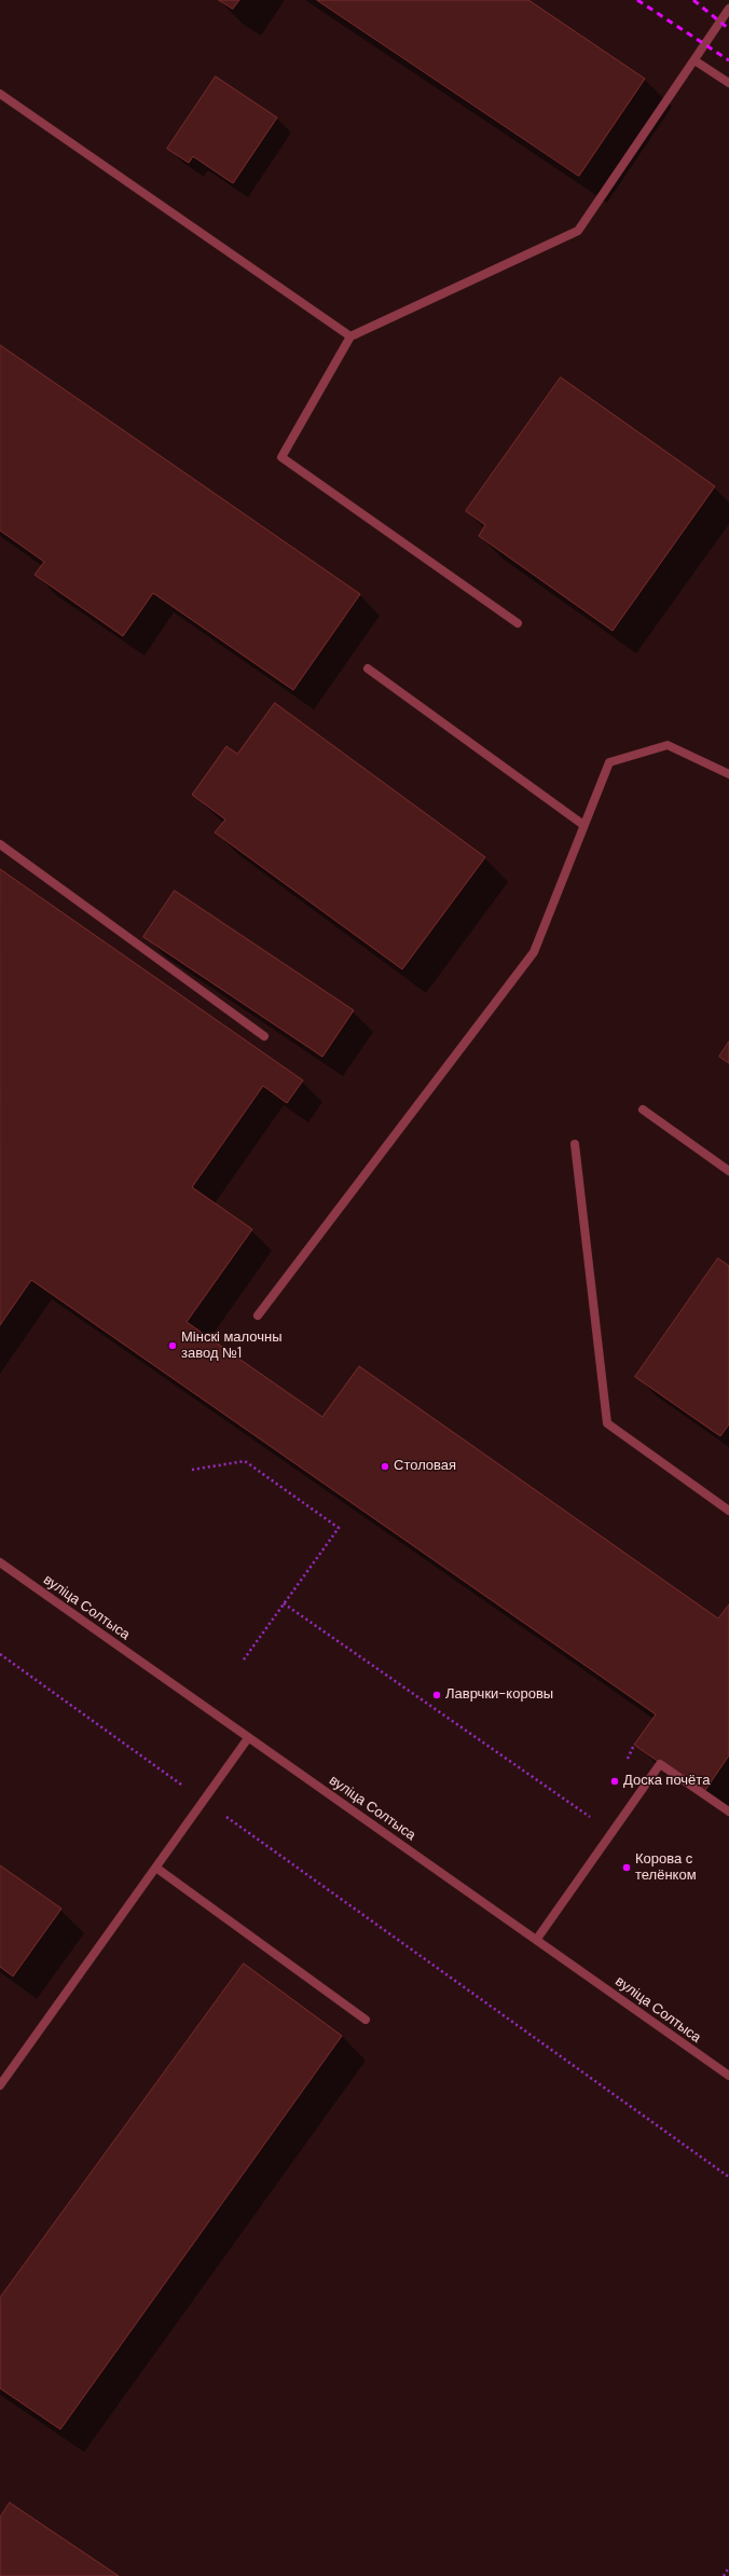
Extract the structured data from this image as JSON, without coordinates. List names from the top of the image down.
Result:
{
  "streets": {
    "street": ["вуліца Солтыса"]
  },
  "places": [
    "Мінскі малочны завод №1",
    "Столовая",
    "Лаврчки-коровы",
    "Доска почёта",
    "Корова с телёнком"
  ]
}
